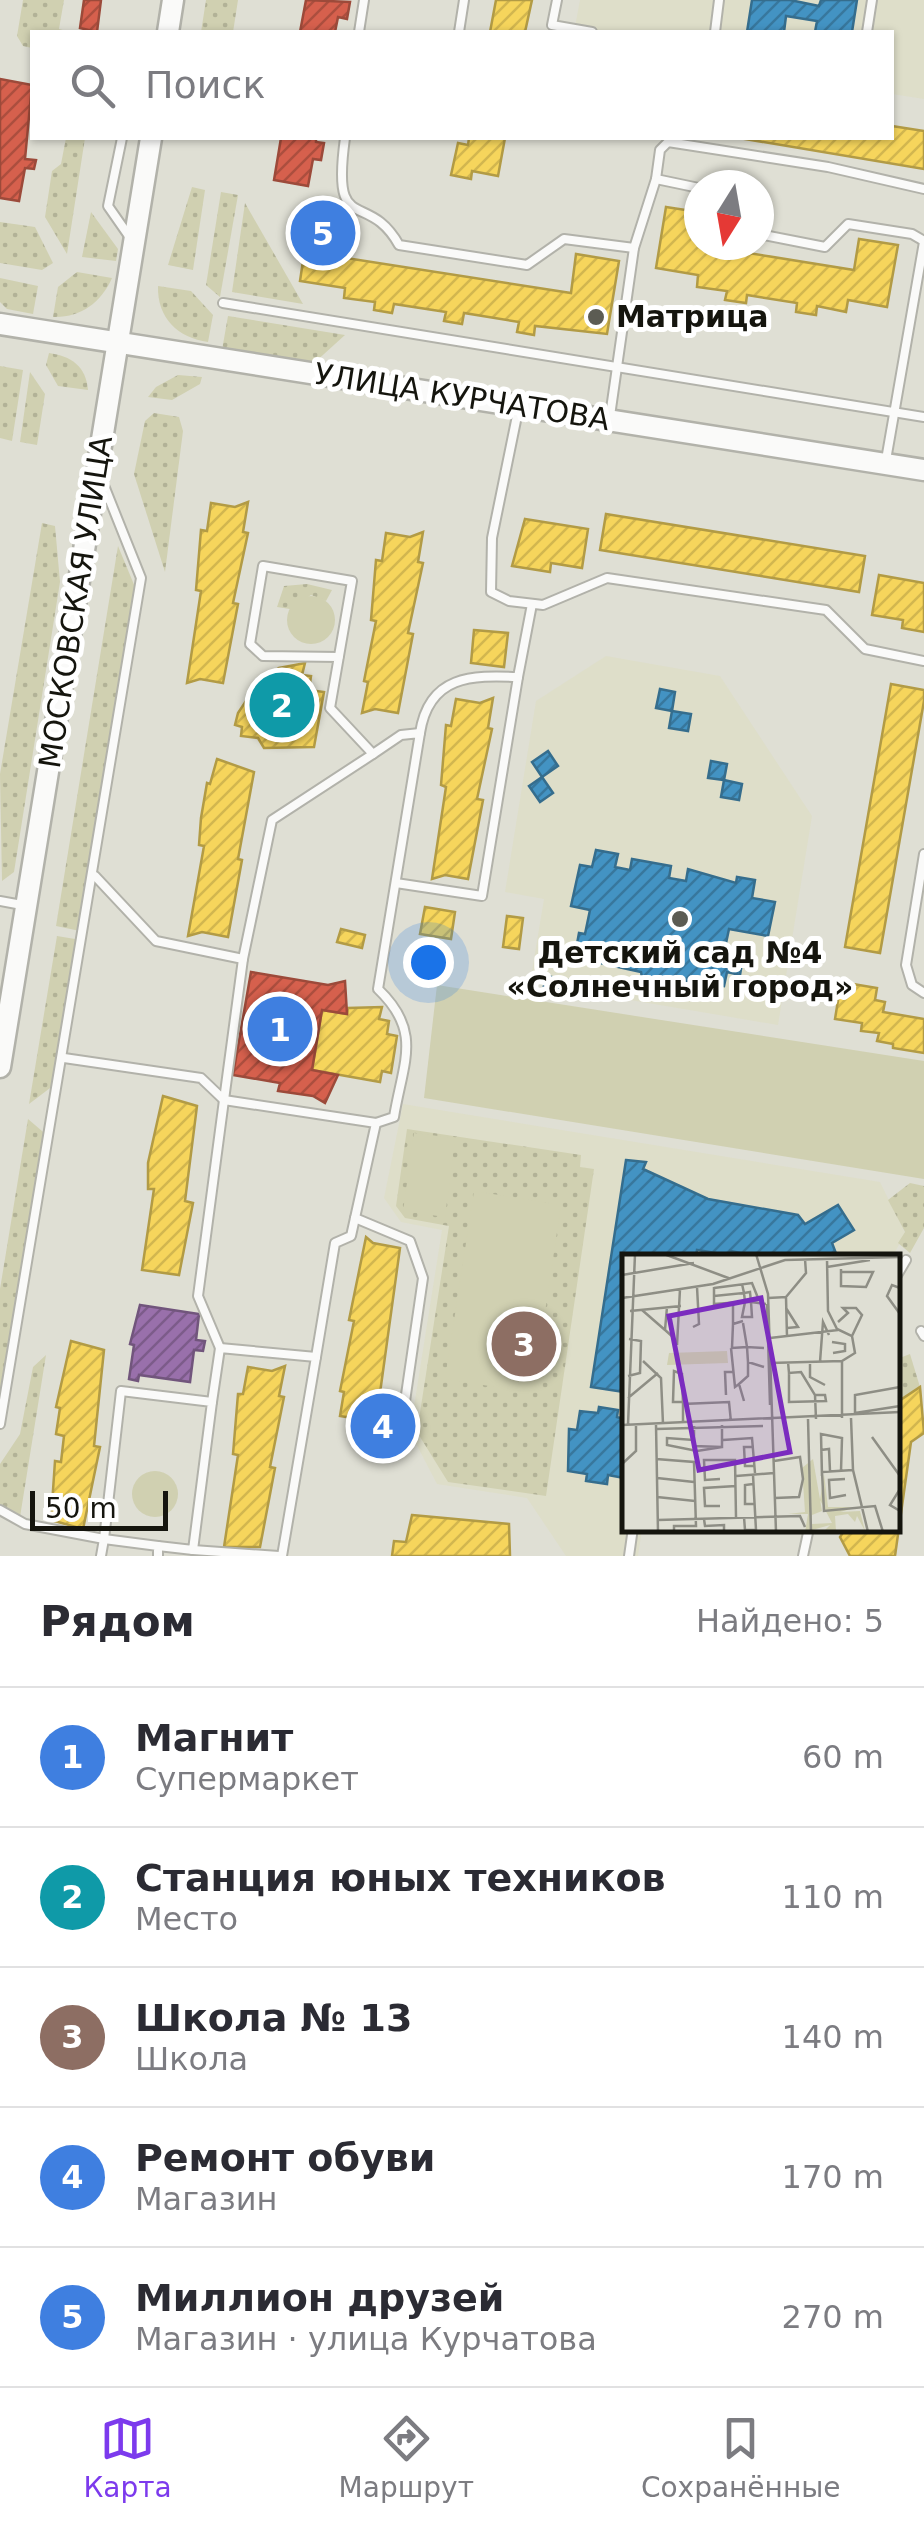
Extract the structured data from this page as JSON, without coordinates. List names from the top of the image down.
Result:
{
  "streets": {
    "street": ["УЛИЦА КУРЧАТОВА", "МОСКОВСКАЯ УЛИЦА"]
  },
  "crossings": [
    ["УЛИЦА КУРЧАТОВА", "МОСКОВСКАЯ УЛИЦА"]
  ],
  "places": ["Матрица", "Детский сад №4 «Солнечный город»"],
  "scale_bar": "50 m",
  "north": "bottom",
  "page": {
    "search": "Поиск",
    "pins": [
      "5",
      "2",
      "1",
      "3",
      "4"
    ],
    "scale": "50 m",
    "heading": ["Рядом", "Найдено: 5"],
    "list": [
      {
        "mark": "1",
        "name": "Магнит",
        "note": "Супермаркет",
        "value": "60 m"
      },
      {
        "mark": "2",
        "name": "Станция юных техников",
        "note": "Место",
        "value": "110 m"
      },
      {
        "mark": "3",
        "name": "Школа № 13",
        "note": "Школа",
        "value": "140 m"
      },
      {
        "mark": "4",
        "name": "Ремонт обуви",
        "note": "Магазин",
        "value": "170 m"
      },
      {
        "mark": "5",
        "name": "Миллион друзей",
        "note": "Магазин · улица Курчатова",
        "value": "270 m"
      }
    ],
    "nav": ["Карта", "Маршрут", "Сохранённые"]
  }
}
